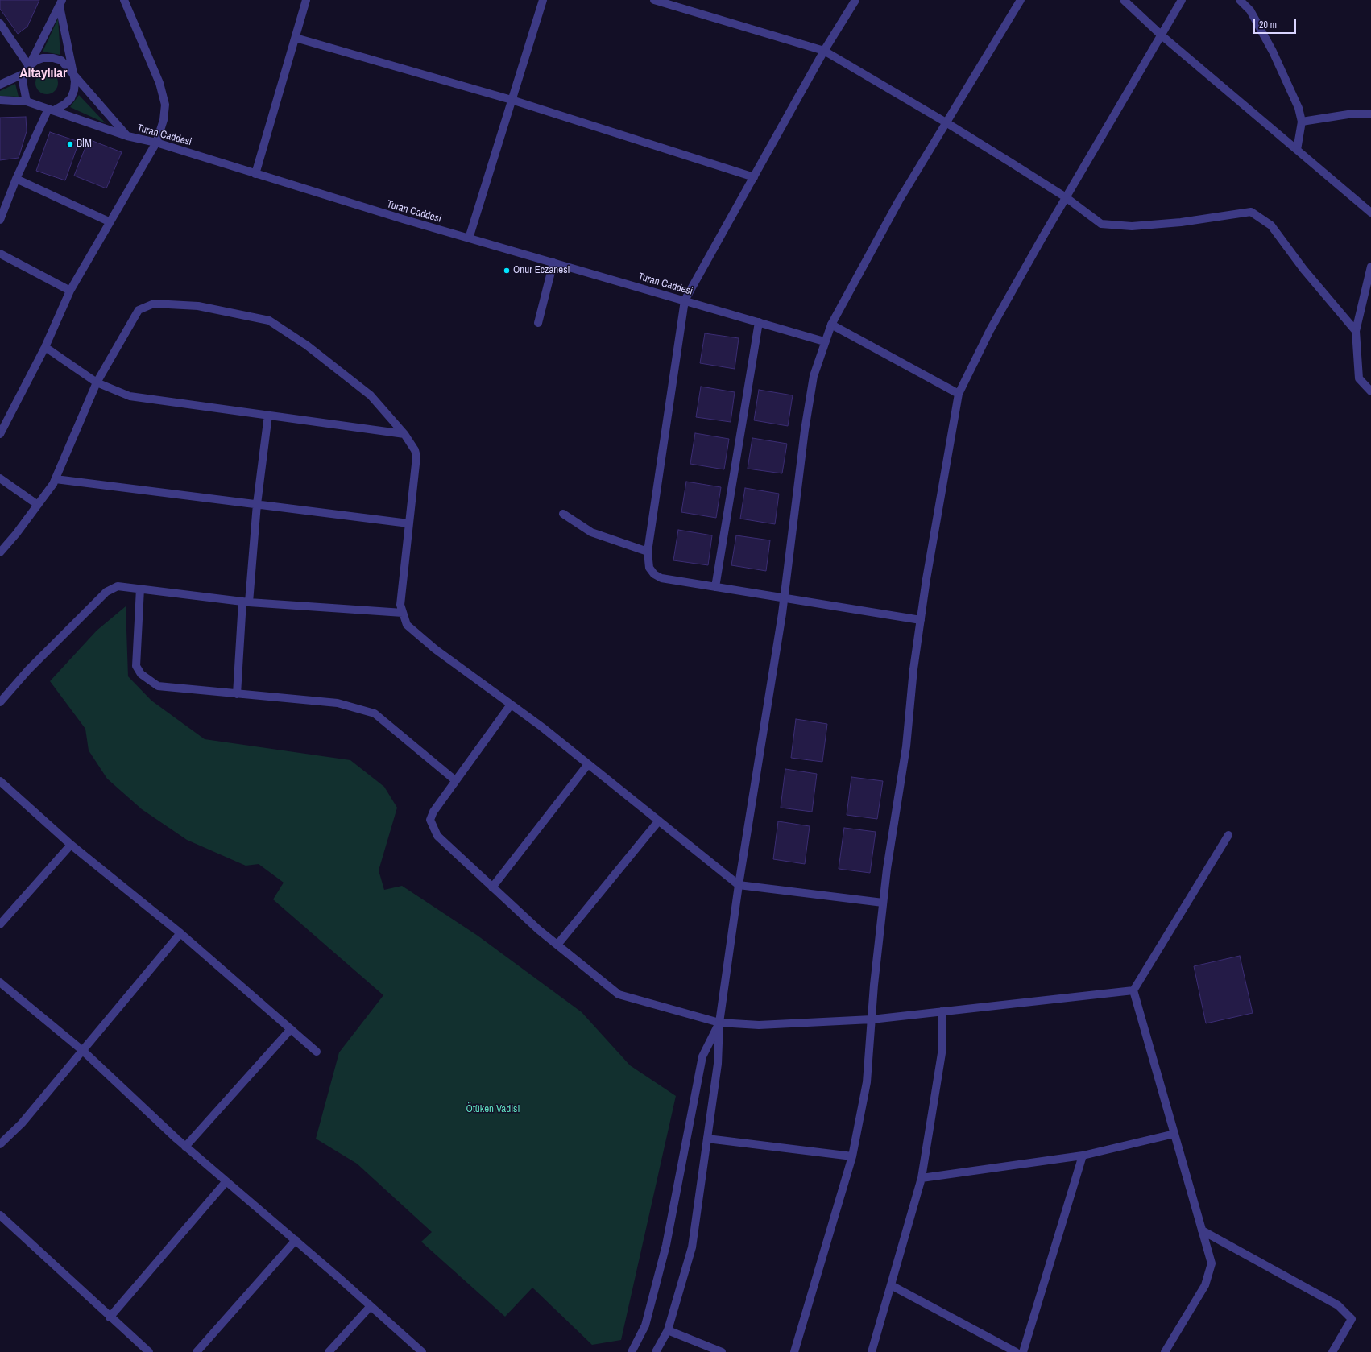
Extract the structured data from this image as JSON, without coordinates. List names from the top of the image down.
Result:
{
  "streets": {
    "street": ["Turan Caddesi"]
  },
  "districts": ["Altaylılar"],
  "parks": ["Ötüken Vadisi"],
  "places": ["BİM", "Onur Eczanesi"],
  "scale_bar": "20 m"
}
